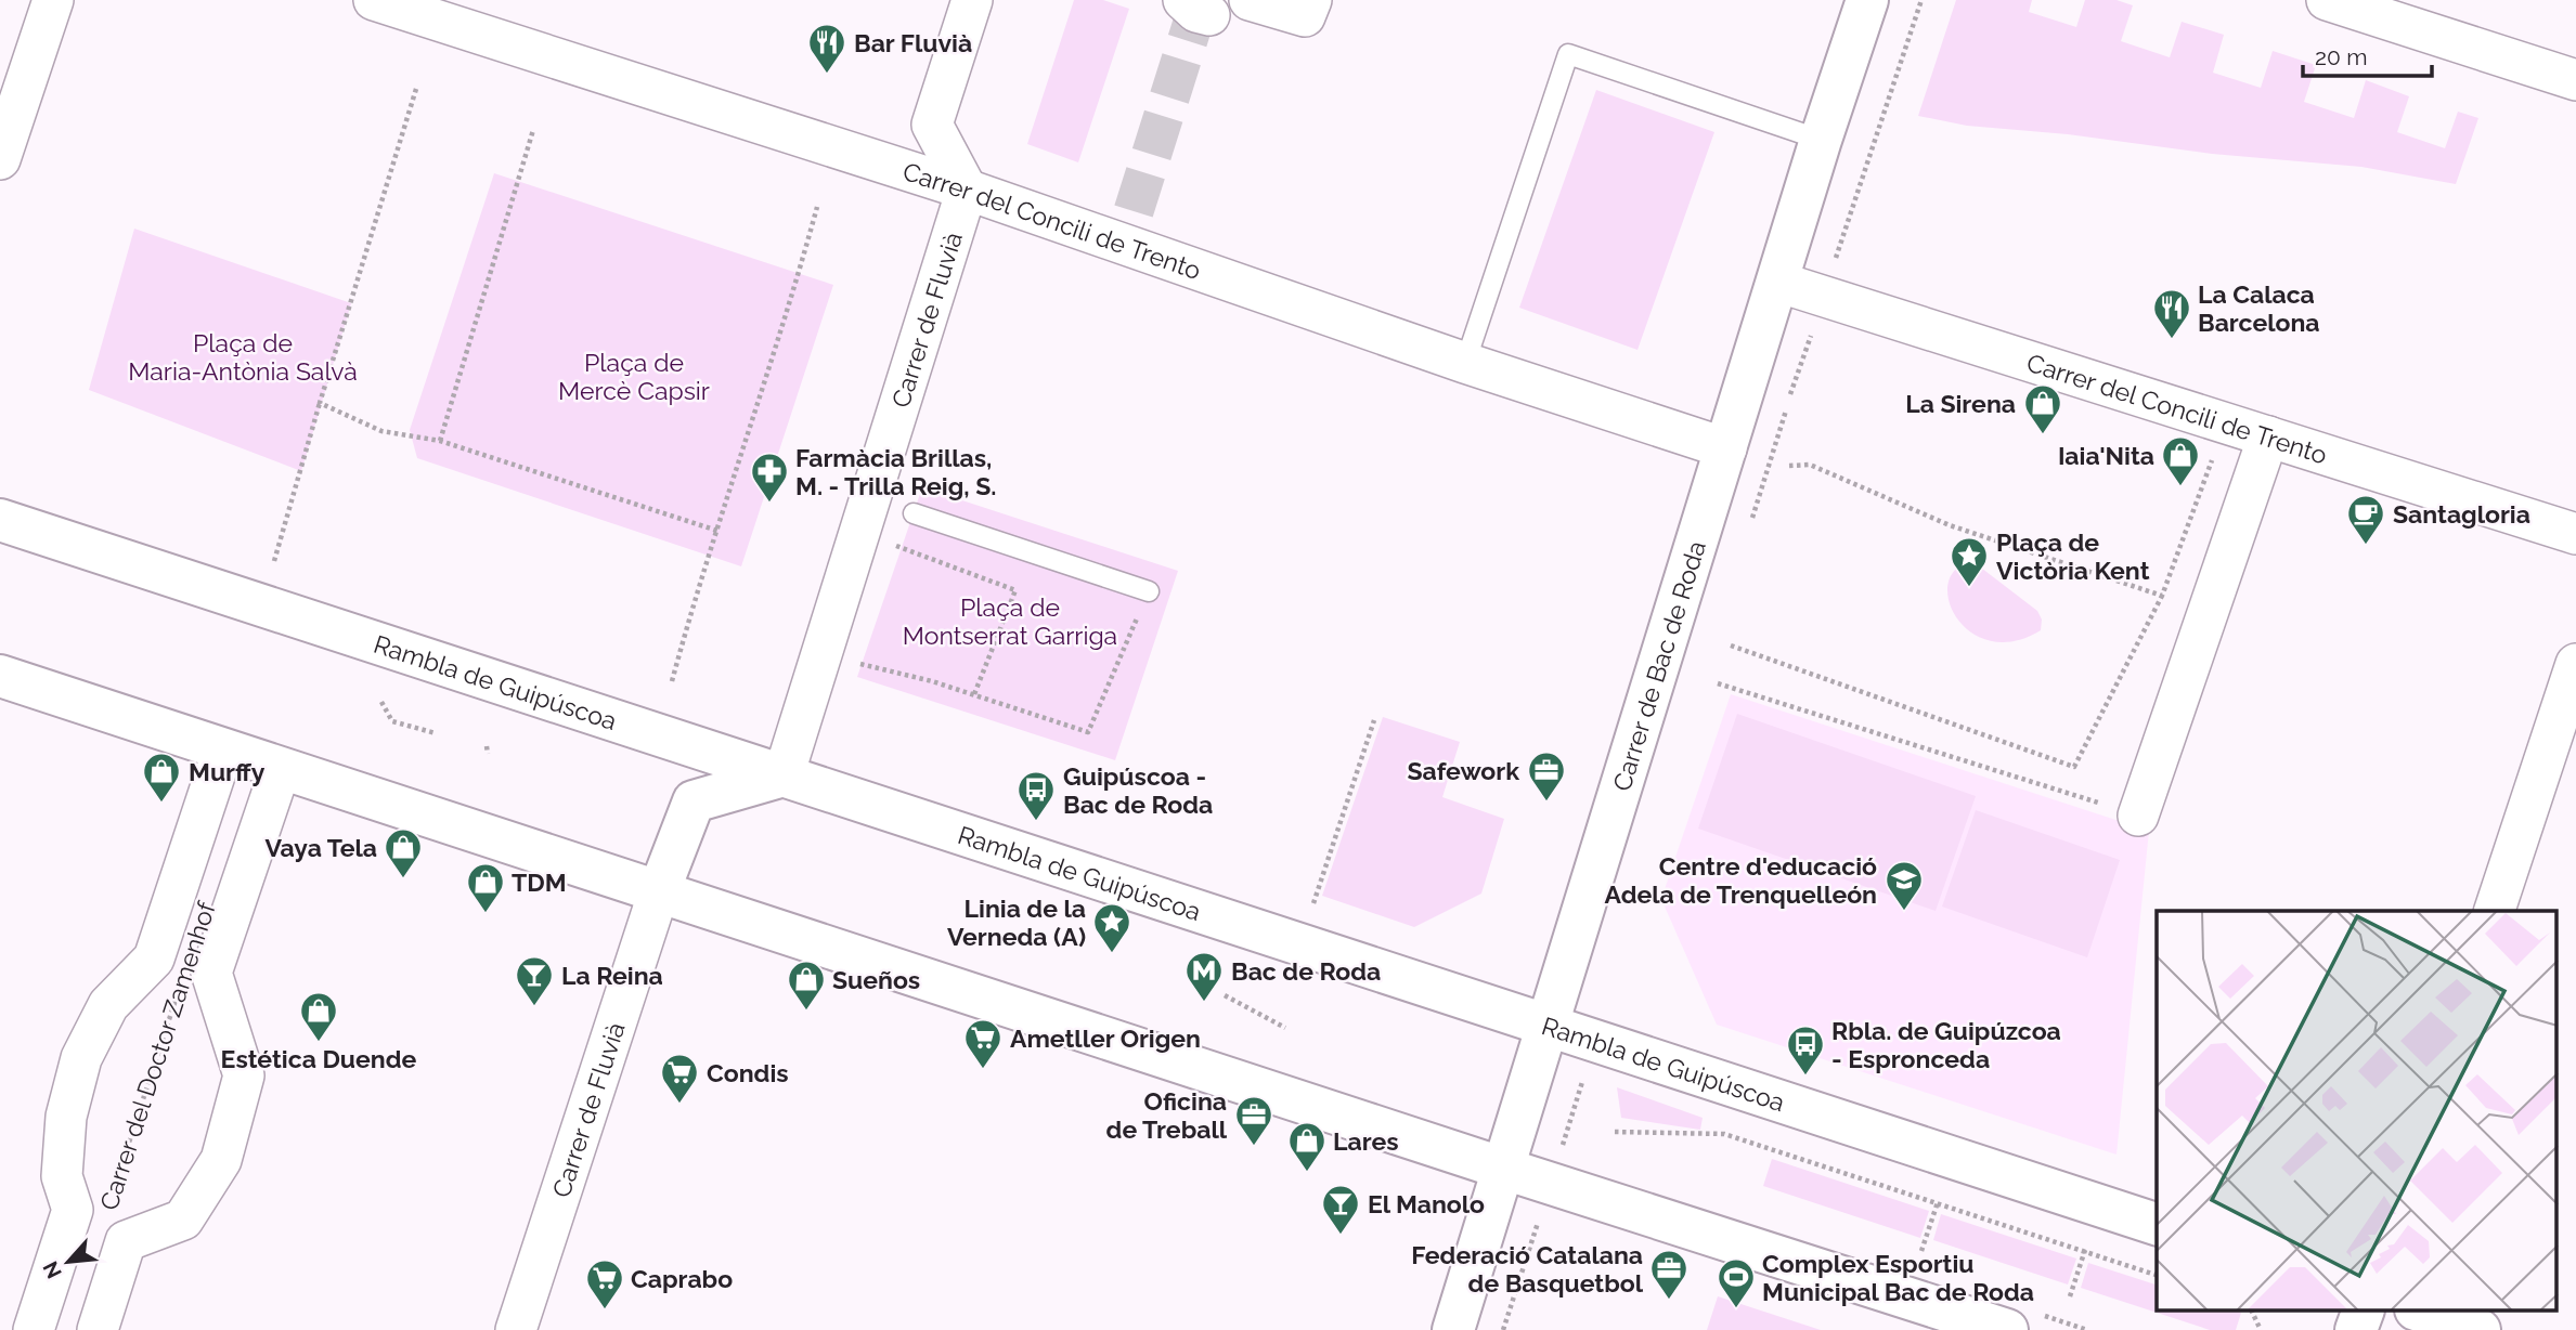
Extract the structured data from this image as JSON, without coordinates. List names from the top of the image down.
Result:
{
  "streets": {
    "street": [
      "Carrer del Concili de Trento",
      "Carrer de Fluvià",
      "Carrer de Bac de Roda",
      "Rambla de Guipúscoa",
      "Carrer del Doctor Zamenhof"
    ]
  },
  "crossings": [
    ["Carrer del Concili de Trento", "Carrer de Fluvià"],
    ["Carrer del Concili de Trento", "Carrer de Bac de Roda"],
    ["Carrer de Fluvià", "Rambla de Guipúscoa"],
    ["Carrer de Bac de Roda", "Rambla de Guipúscoa"]
  ],
  "parks": ["Plaça de Maria-Antònia Salvà", "Plaça de Mercè Capsir", "Plaça de Montserrat Garriga"],
  "places": {
    "restaurant": ["Bar Fluvià", "La Calaca Barcelona"],
    "shop": [
      "La Sirena",
      "Iaia'Nita",
      "Murffy",
      "Vaya Tela",
      "TDM",
      "Sueños",
      "Estética Duende",
      "Lares"
    ],
    "pharmacy": ["Farmàcia Brillas, M. - Trilla Reig, S."],
    "cafe": ["Santagloria"],
    "place": ["Plaça de Victòria Kent", "Linia de la Verneda (A)"],
    "office": ["Safework", "Oficina de Treball", "Federació Catalana de Basquetbol"],
    "bus stop": ["Guipúscoa - Bac de Roda", "Rbla. de Guipúzcoa - Espronceda"],
    "school or university": ["Centre d'educació Adela de Trenquelleón"],
    "metro station": ["Bac de Roda"],
    "bar": ["La Reina", "El Manolo"],
    "supermarket": ["Ametller Origen", "Condis", "Caprabo"],
    "sports": ["Complex Esportiu Municipal Bac de Roda"]
  },
  "scale_bar": "20 m",
  "north": "bottom left"
}
